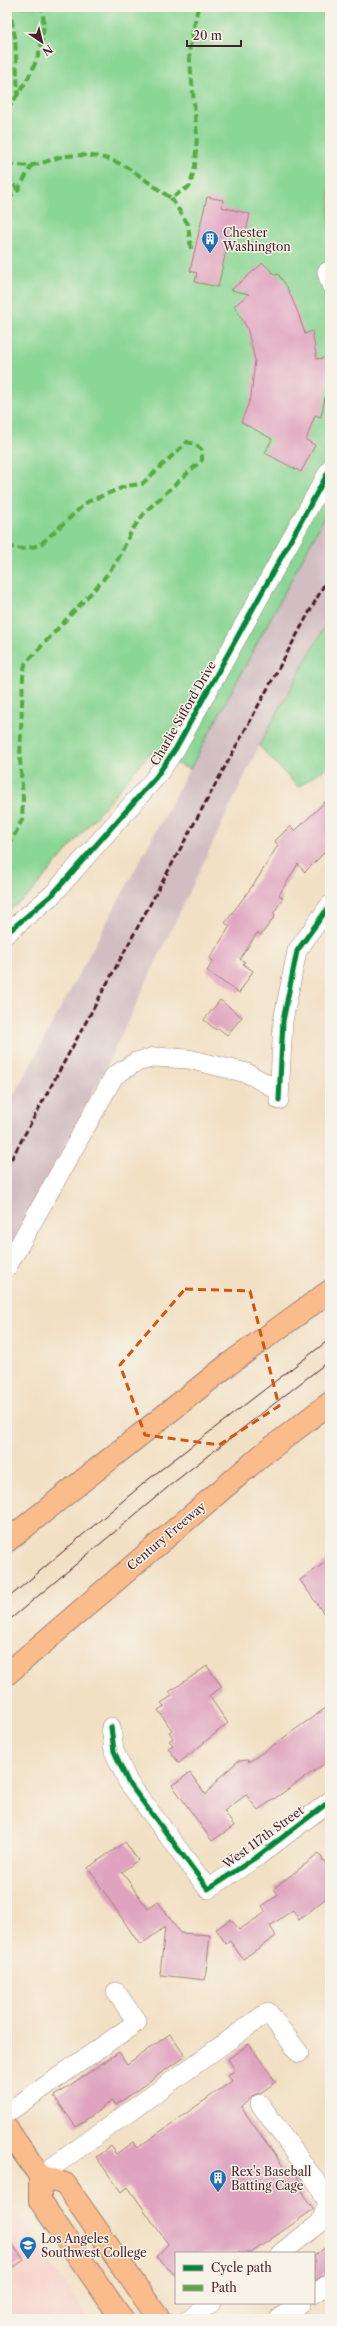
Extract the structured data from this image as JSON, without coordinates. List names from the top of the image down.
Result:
{
  "streets": {
    "main road": ["Century Freeway"],
    "street": ["Charlie Sifford Drive", "West 117th Street"]
  },
  "places": {
    "building": ["Chester Washington", "Rex's Baseball Batting Cage"],
    "school or university": ["Los Angeles Southwest College"]
  },
  "legend": ["Cycle path", "Path"],
  "scale_bar": "20 m",
  "north": "bottom right"
}
